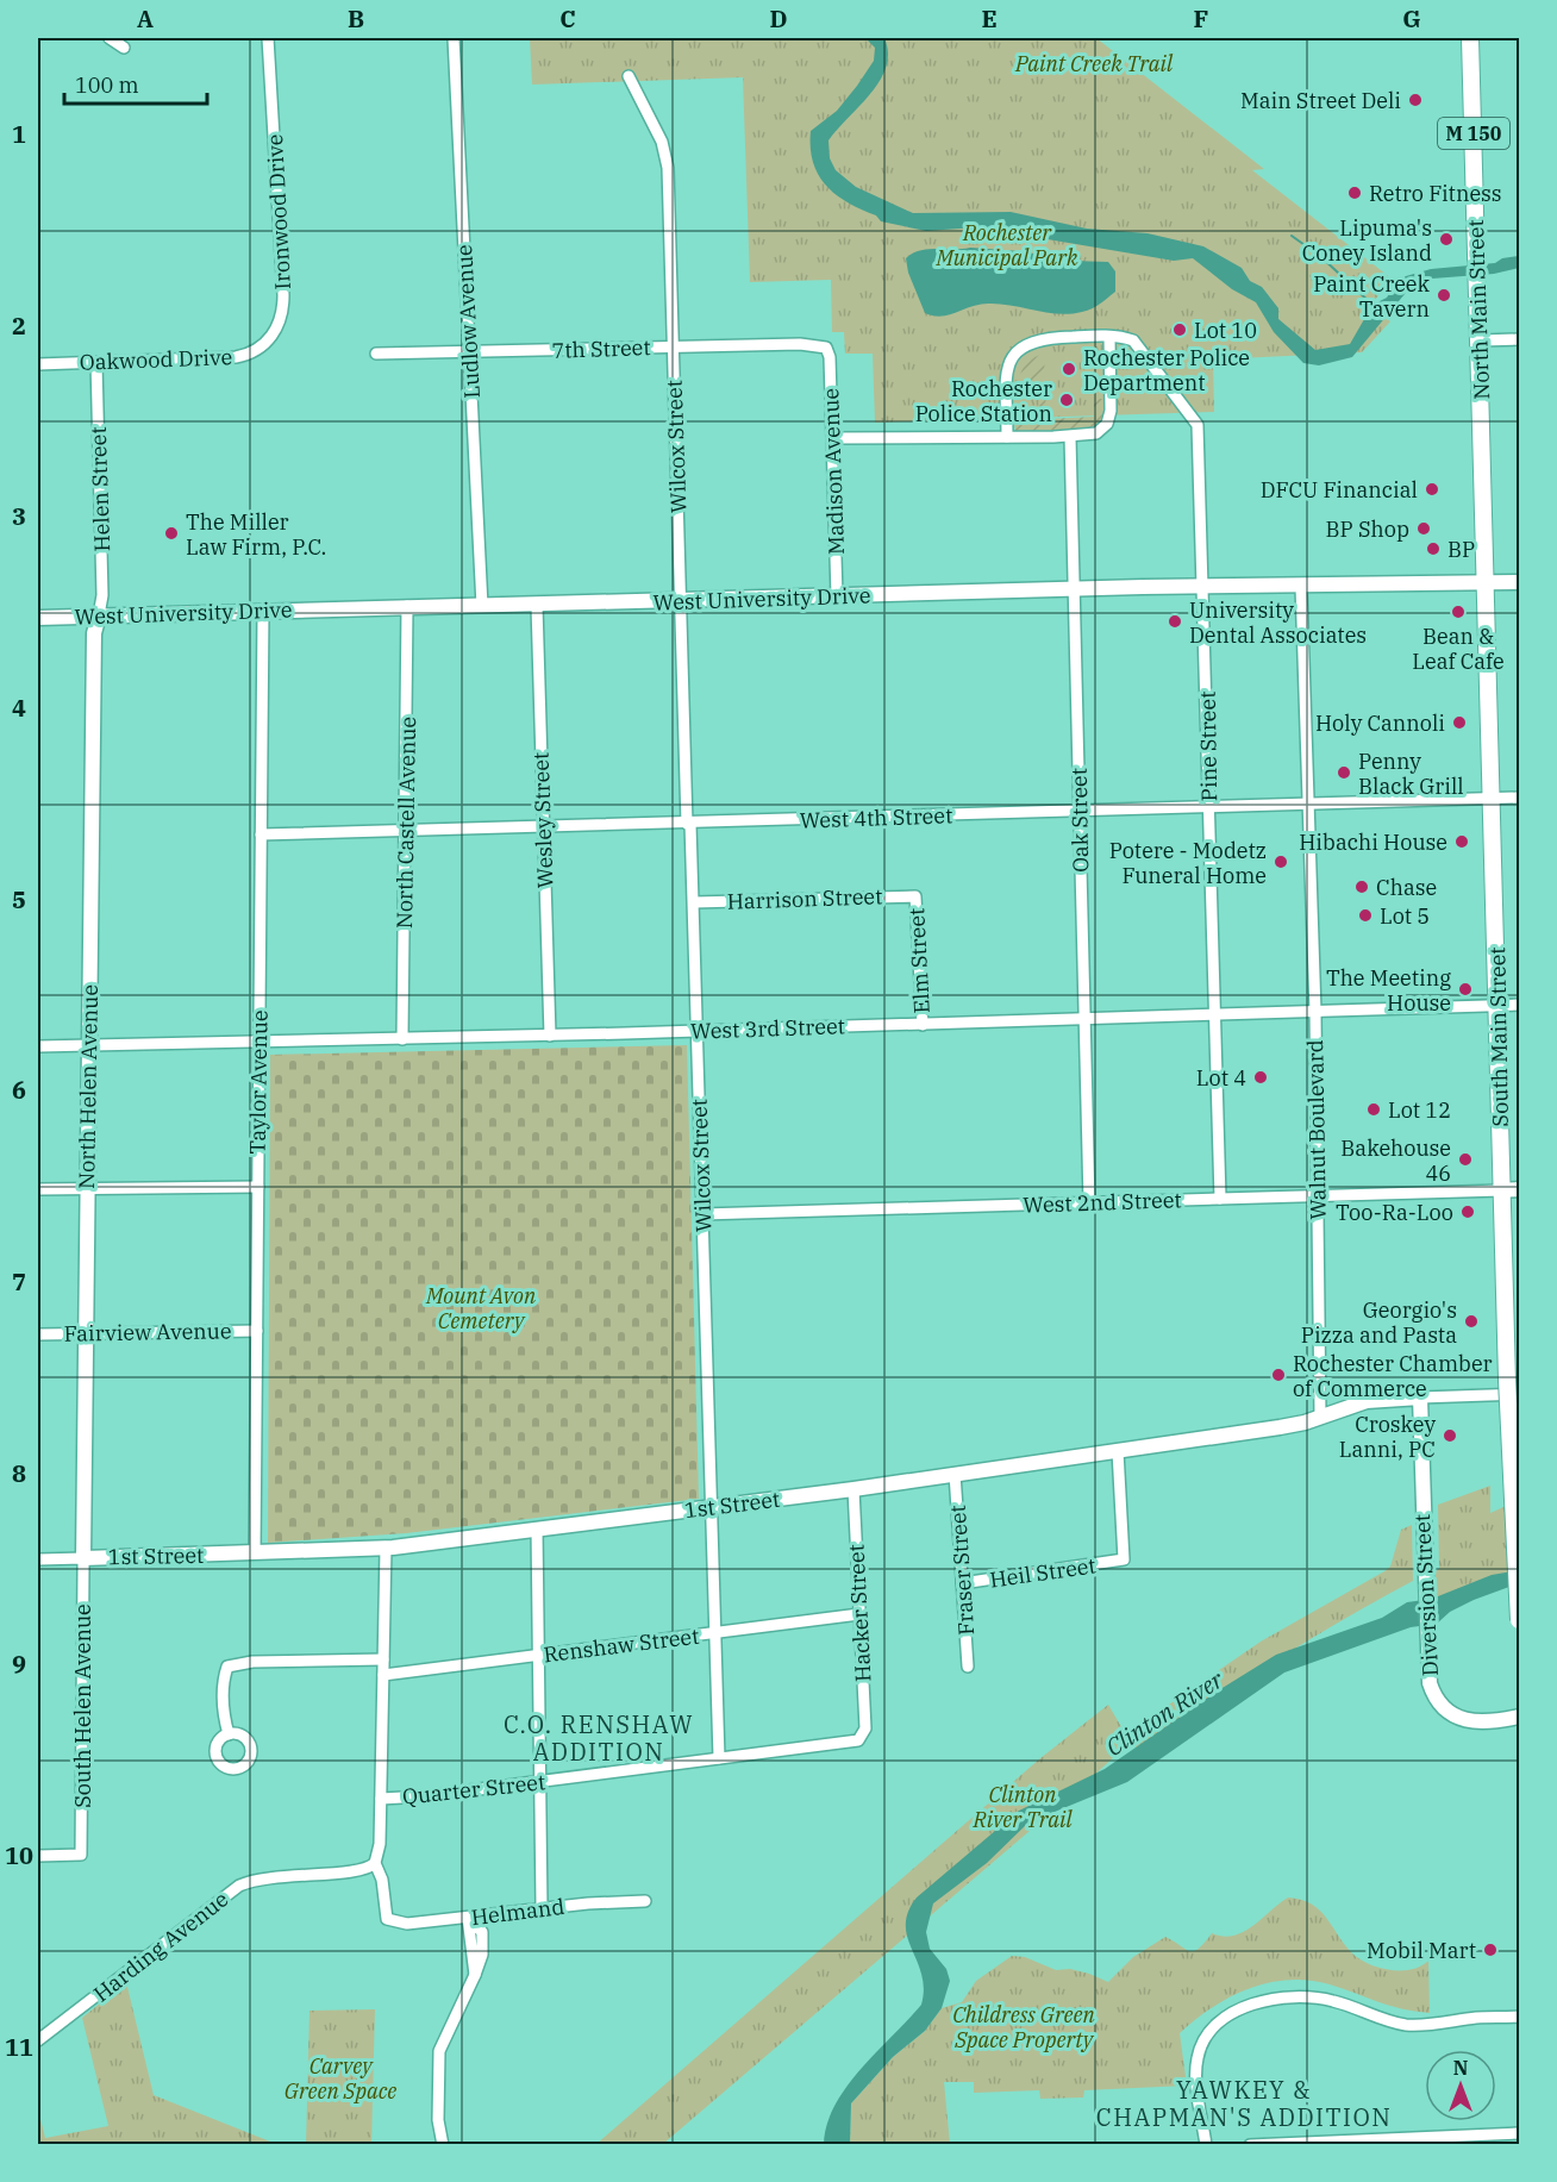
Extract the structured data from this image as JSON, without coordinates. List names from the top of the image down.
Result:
{
  "streets": {
    "main road": ["M 150", "North Main Street", "South Main Street"],
    "street": [
      "Ironwood Drive",
      "Ludlow Avenue",
      "7th Street",
      "Oakwood Drive",
      "Wilcox Street",
      "Madison Avenue",
      "Helen Street",
      "West University Drive",
      "Pine Street",
      "West 4th Street",
      "Wesley Street",
      "Oak Street",
      "North Castell Avenue",
      "Harrison Street",
      "Elm Street",
      "West 3rd Street",
      "Taylor Avenue",
      "North Helen Avenue",
      "Walnut Boulevard",
      "West 2nd Street",
      "Fairview Avenue",
      "1st Street",
      "Fraser Street",
      "Heil Street",
      "Diversion Street",
      "Hacker Street",
      "Renshaw Street",
      "South Helen Avenue",
      "Quarter Street",
      "Helmand",
      "Harding Avenue"
    ]
  },
  "crossings": [
    ["Ironwood Drive", "Oakwood Drive"],
    ["North Main Street", "West University Drive"],
    ["North Main Street", "South Main Street"],
    ["Ludlow Avenue", "7th Street"],
    ["Ludlow Avenue", "West University Drive"],
    ["7th Street", "Wilcox Street"],
    ["7th Street", "Madison Avenue"],
    ["Oakwood Drive", "Helen Street"],
    ["Wilcox Street", "West University Drive"],
    ["Wilcox Street", "West 4th Street"],
    ["Wilcox Street", "Harrison Street"],
    ["Wilcox Street", "West 3rd Street"],
    ["Wilcox Street", "West 2nd Street"],
    ["Wilcox Street", "1st Street"],
    ["Wilcox Street", "Renshaw Street"],
    ["Wilcox Street", "Quarter Street"],
    ["Madison Avenue", "West University Drive"],
    ["Helen Street", "West University Drive"],
    ["Helen Street", "North Helen Avenue"],
    ["West University Drive", "Pine Street"],
    ["West University Drive", "Wesley Street"],
    ["West University Drive", "Oak Street"],
    ["West University Drive", "North Castell Avenue"],
    ["West University Drive", "South Main Street"],
    ["West University Drive", "Taylor Avenue"],
    ["West University Drive", "North Helen Avenue"],
    ["West University Drive", "Walnut Boulevard"],
    ["Pine Street", "West 4th Street"],
    ["Pine Street", "West 3rd Street"],
    ["Pine Street", "West 2nd Street"],
    ["West 4th Street", "Wesley Street"],
    ["West 4th Street", "Oak Street"],
    ["West 4th Street", "North Castell Avenue"],
    ["West 4th Street", "South Main Street"],
    ["West 4th Street", "Taylor Avenue"],
    ["West 4th Street", "Walnut Boulevard"],
    ["Wesley Street", "West 3rd Street"],
    ["Oak Street", "West 3rd Street"],
    ["Oak Street", "West 2nd Street"],
    ["North Castell Avenue", "West 3rd Street"],
    ["Harrison Street", "Elm Street"],
    ["Elm Street", "West 3rd Street"],
    ["West 3rd Street", "South Main Street"],
    ["West 3rd Street", "Taylor Avenue"],
    ["West 3rd Street", "North Helen Avenue"],
    ["West 3rd Street", "Walnut Boulevard"],
    ["South Main Street", "West 2nd Street"],
    ["Taylor Avenue", "Fairview Avenue"],
    ["Taylor Avenue", "1st Street"],
    ["North Helen Avenue", "Fairview Avenue"],
    ["North Helen Avenue", "1st Street"],
    ["North Helen Avenue", "South Helen Avenue"],
    ["Walnut Boulevard", "West 2nd Street"],
    ["Walnut Boulevard", "1st Street"],
    ["1st Street", "Fraser Street"],
    ["1st Street", "Heil Street"],
    ["1st Street", "Diversion Street"],
    ["1st Street", "Hacker Street"],
    ["1st Street", "South Helen Avenue"],
    ["Fraser Street", "Heil Street"],
    ["Hacker Street", "Renshaw Street"],
    ["Hacker Street", "Quarter Street"],
    ["Helmand", "Harding Avenue"]
  ],
  "districts": ["C.O. RENSHAW ADDITION", "YAWKEY & CHAPMAN'S ADDITION"],
  "water": ["Clinton River"],
  "parks": [
    "Paint Creek Trail",
    "Rochester Municipal Park",
    "Mount Avon Cemetery",
    "Clinton River Trail",
    "Childress Green Space Property",
    "Carvey Green Space"
  ],
  "places": [
    "Main Street Deli",
    "Retro Fitness",
    "Lipuma's Coney Island",
    "Paint Creek Tavern",
    "Lot 10",
    "Rochester Police Department",
    "Rochester Police Station",
    "DFCU Financial",
    "BP Shop",
    "The Miller Law Firm, P.C.",
    "BP",
    "Bean & Leaf Cafe",
    "University Dental Associates",
    "Holy Cannoli",
    "Penny Black Grill",
    "Hibachi House",
    "Potere - Modetz Funeral Home",
    "Chase",
    "Lot 5",
    "The Meeting House",
    "Lot 4",
    "Lot 12",
    "Bakehouse 46",
    "Too-Ra-Loo",
    "Georgio's Pizza and Pasta",
    "Rochester Chamber of Commerce",
    "Croskey Lanni, PC",
    "Mobil Mart"
  ],
  "scale_bar": "100 m",
  "north": "top",
  "grid": {
    "columns": [
      "A",
      "B",
      "C",
      "D",
      "E",
      "F",
      "G"
    ],
    "rows": [
      "1",
      "2",
      "3",
      "4",
      "5",
      "6",
      "7",
      "8",
      "9",
      "10",
      "11"
    ]
  }
}
